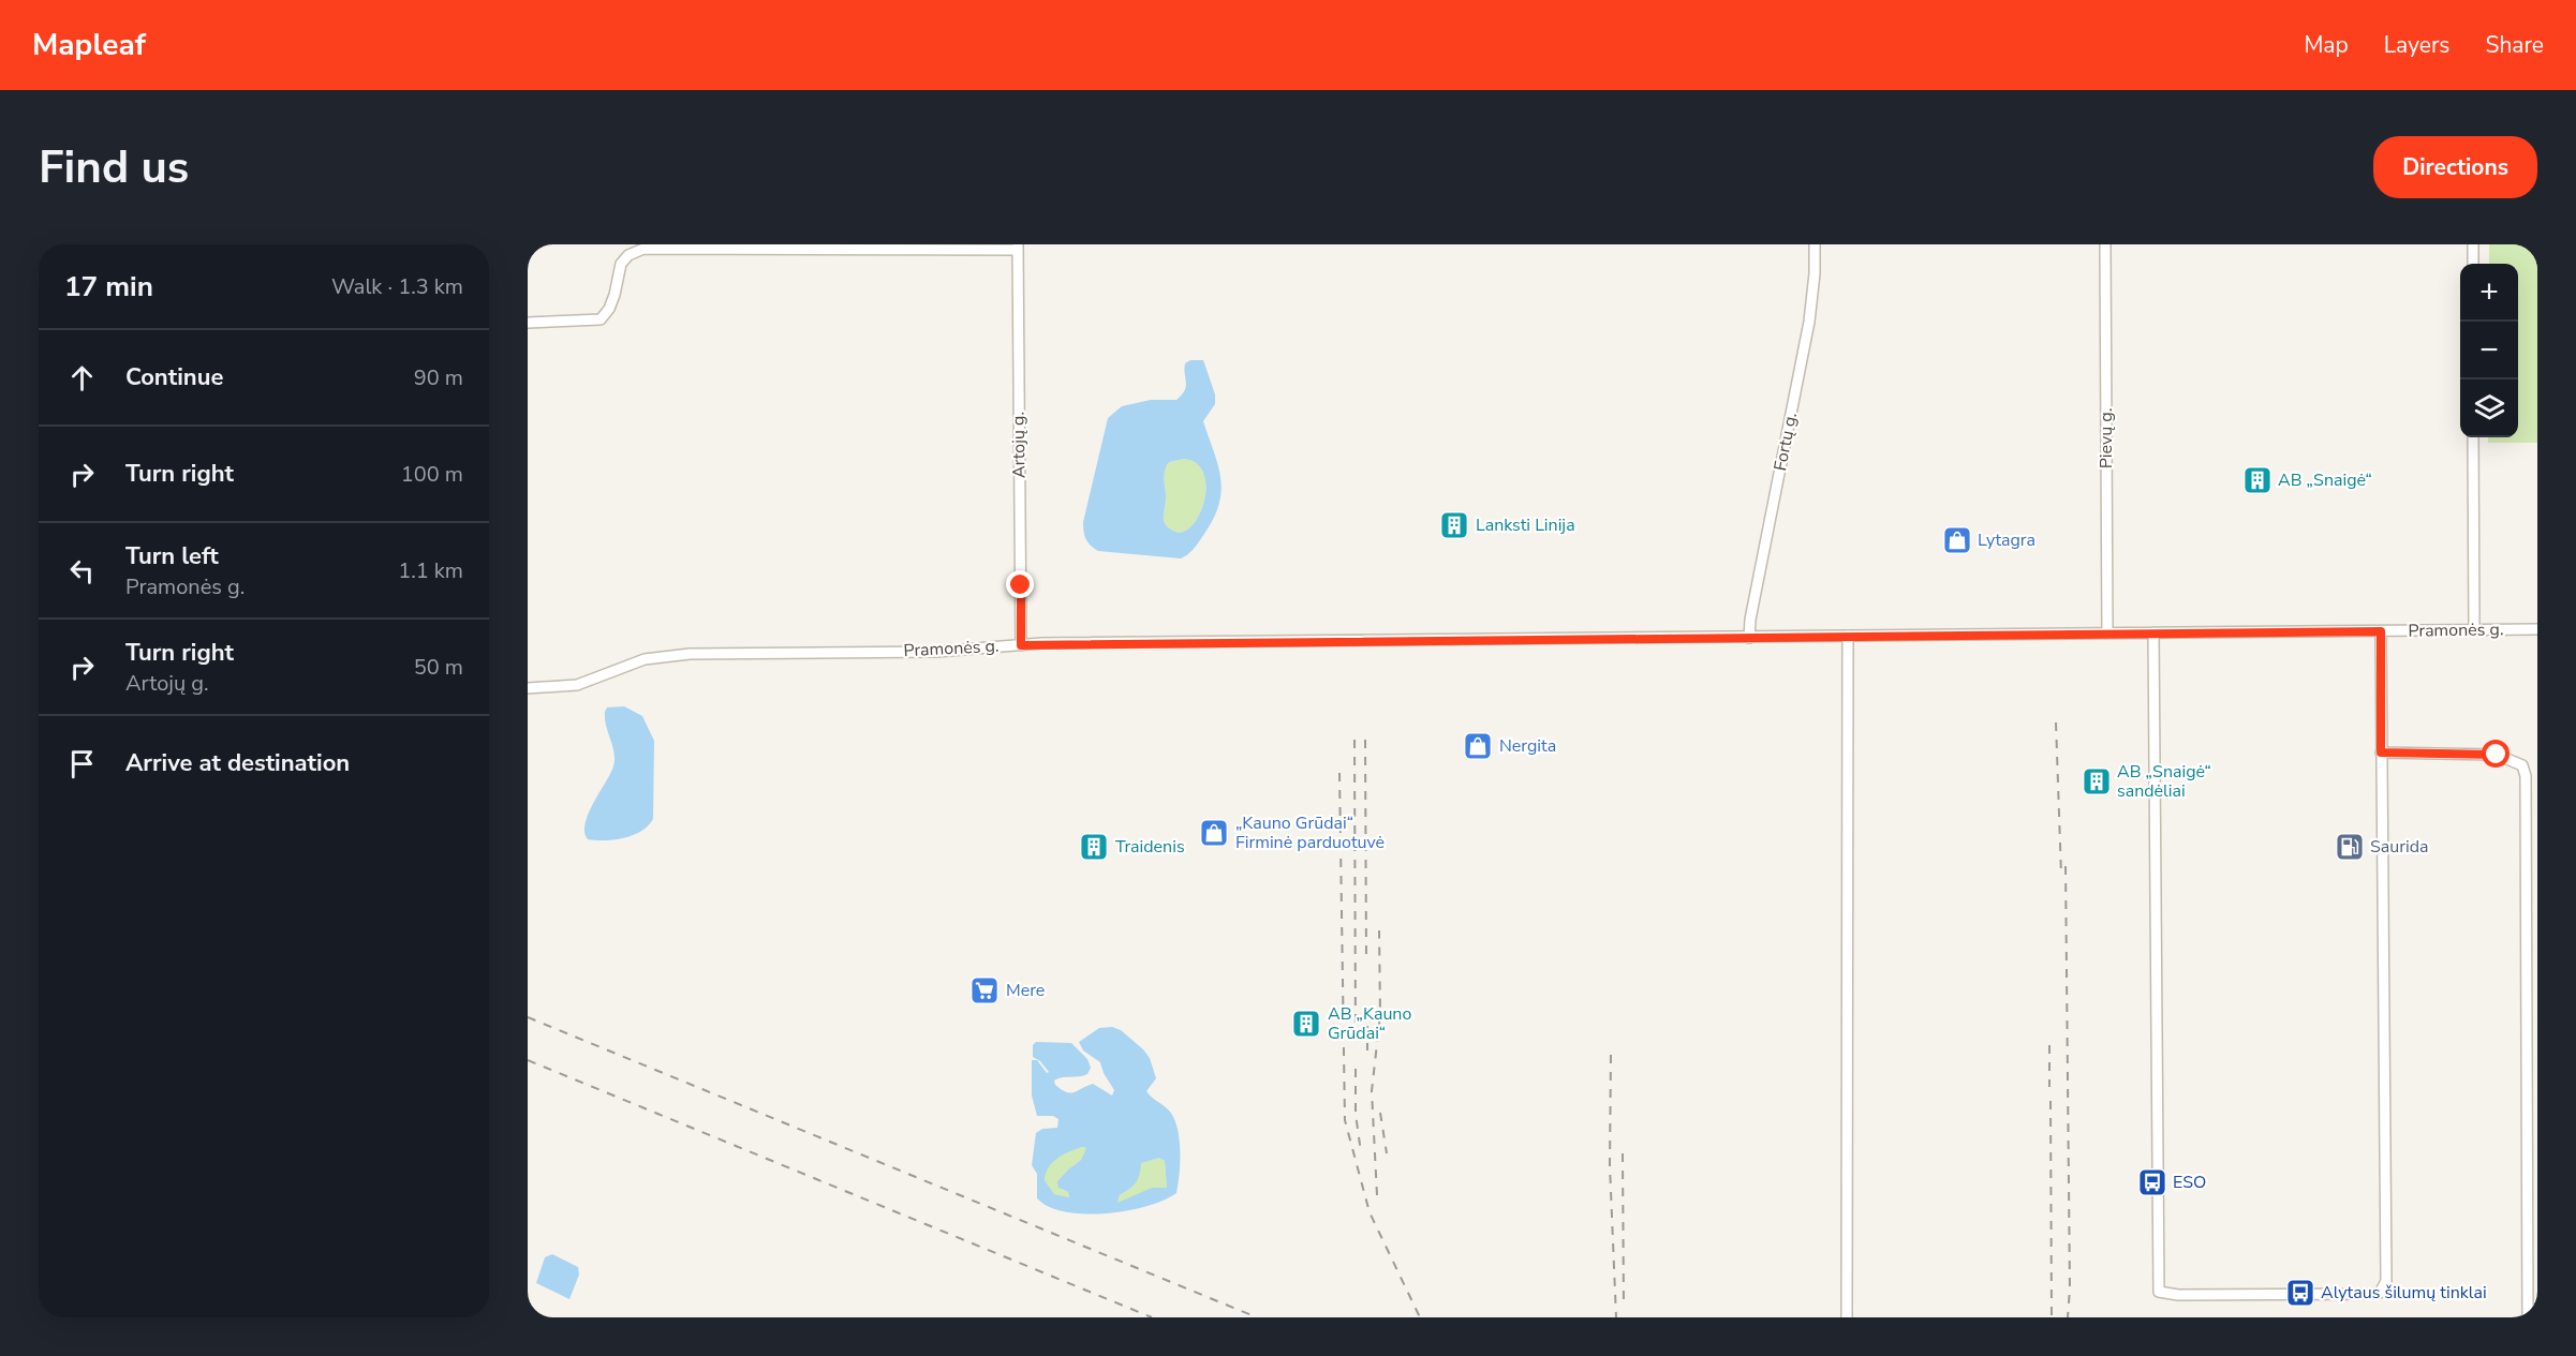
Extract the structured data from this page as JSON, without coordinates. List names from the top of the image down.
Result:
{
  "streets": {
    "street": [
      "Pievų g.",
      "Fortų g.",
      "Artojų g.",
      "Pramonės g."
    ]
  },
  "crossings": [
    ["Pievų g.", "Pramonės g."],
    ["Fortų g.", "Pramonės g."],
    ["Artojų g.", "Pramonės g."]
  ],
  "places": {
    "building": [
      "AB „Snaigė“",
      "Lanksti Linija",
      "AB „Snaigė“ sandėliai",
      "Traidenis",
      "AB „Kauno Grūdai“"
    ],
    "shop": ["Lytagra", "Nergita", "„Kauno Grūdai“ Firminė parduotuvė"],
    "fuel station": ["Saurida"],
    "supermarket": ["Mere"],
    "bus stop": ["ESO", "Alytaus šilumų tinklai"]
  },
  "page": {
    "header": "Mapleaf",
    "nav": ["Map", "Layers", "Share"],
    "buttons": "Directions",
    "title": "Find us",
    "heading": ["17 min", "Walk · 1.3 km"],
    "map_buttons": ["+", "−"],
    "list": [
      ["Continue", "90 m"],
      ["Turn right", "100 m"],
      ["Turn left", "Pramonės g.", "1.1 km"],
      ["Turn right", "Artojų g.", "50 m"],
      "Arrive at destination"
    ]
  }
}
